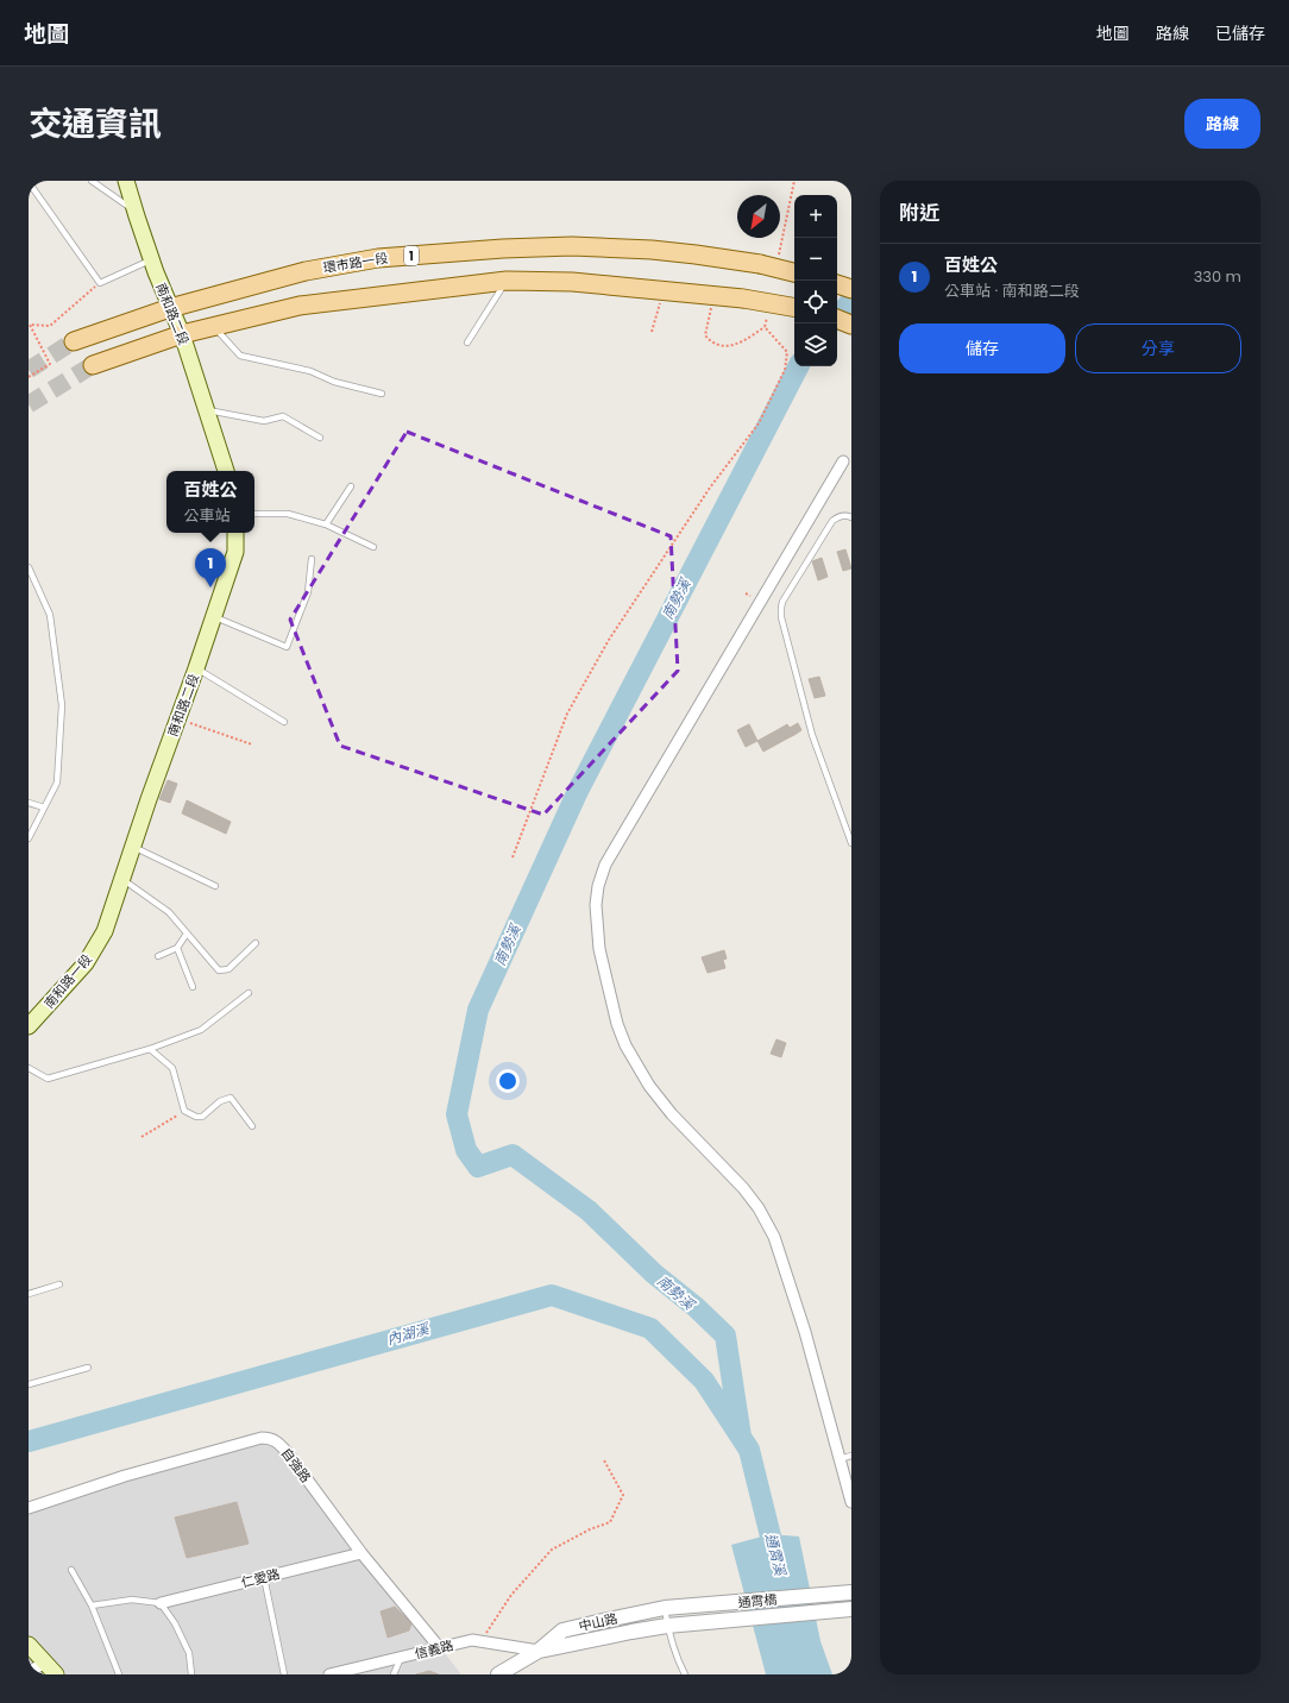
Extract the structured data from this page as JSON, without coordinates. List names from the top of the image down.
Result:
{
  "streets": {
    "main road": [
      "1",
      "環市路一段",
      "南和路二段",
      "南和路一段"
    ],
    "street": [
      "自強路",
      "仁愛路",
      "通霄橋",
      "中山路",
      "信義路"
    ]
  },
  "crossings": [
    ["環市路一段", "南和路二段"],
    ["南和路二段", "南和路一段"],
    ["自強路", "仁愛路"],
    ["自強路", "信義路"],
    ["通霄橋", "中山路"],
    ["中山路", "信義路"]
  ],
  "water": ["南勢溪", "內湖溪", "通霄溪"],
  "north": "bottom left",
  "page": {
    "header": "地圖",
    "nav": ["地圖", "路線", "已儲存"],
    "title": "交通資訊",
    "buttons": [
      "路線",
      ["儲存", "分享"]
    ],
    "heading": "附近",
    "map_buttons": ["+", "−"],
    "list": [
      {
        "mark": "1",
        "name": "百姓公",
        "note": "公車站 · 南和路二段",
        "value": "330 m"
      }
    ],
    "popup": ["百姓公", "公車站"],
    "pins": "1"
  }
}
